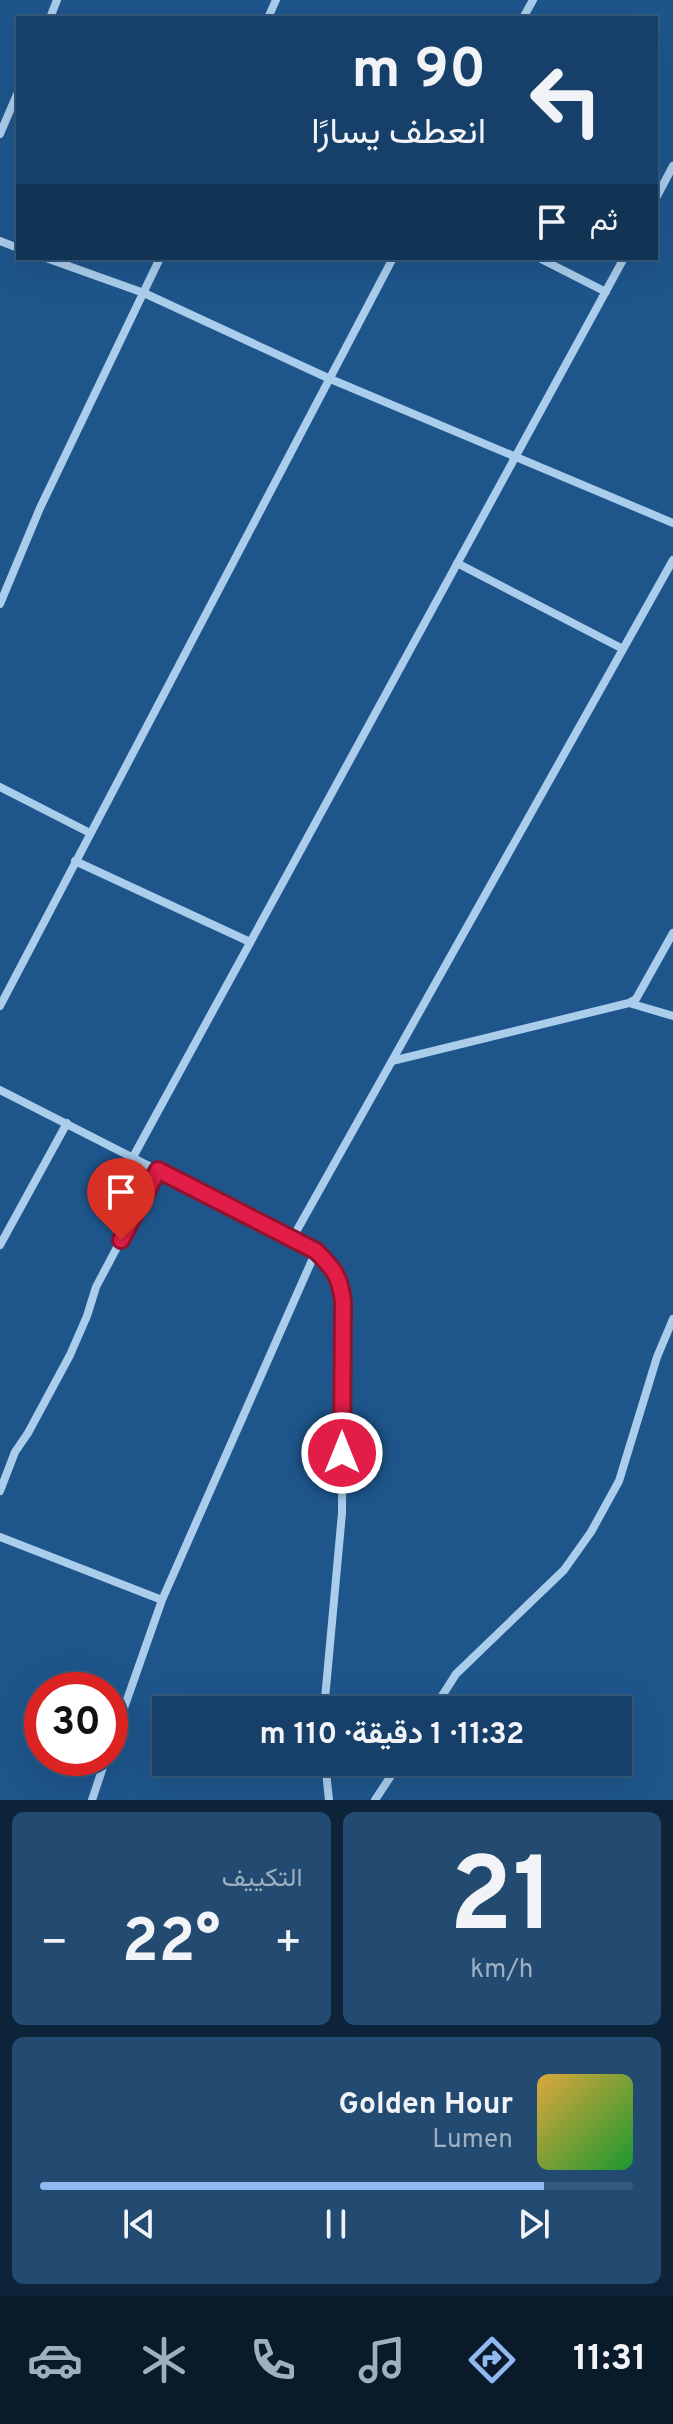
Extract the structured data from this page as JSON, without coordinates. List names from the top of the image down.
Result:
{
  "page": {
    "turn": ["90 m", "انعطف يسارًا"],
    "then": "ثم",
    "limit": "30",
    "trip": "11:32 · 1 دقيقة · 110 m",
    "tile": [
      ["21", "km/h"],
      "التكييف"
    ],
    "heat": ["−", "22°", "+"],
    "song": ["Golden Hour", "Lumen"],
    "tabs": "11:31"
  }
}
